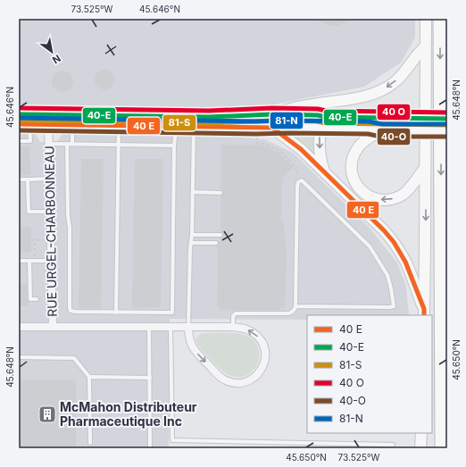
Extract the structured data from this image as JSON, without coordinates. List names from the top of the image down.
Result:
{
  "streets": {
    "street": ["RUE URGEL-CHARBONNEAU"]
  },
  "places": {
    "building": ["McMahon Distributeur Pharmaceutique Inc"]
  },
  "lines": [
    "transit line 40-E",
    "transit line 81-N",
    "transit line 81-S",
    "transit line 40-O"
  ],
  "legend": [
    "40 E",
    "40-E",
    "81-S",
    "40 O",
    "40-O",
    "81-N"
  ],
  "north": "bottom right",
  "coordinates": [
    "73.525°W",
    "45.646°N",
    "45.648°N",
    "45.650°N"
  ]
}
